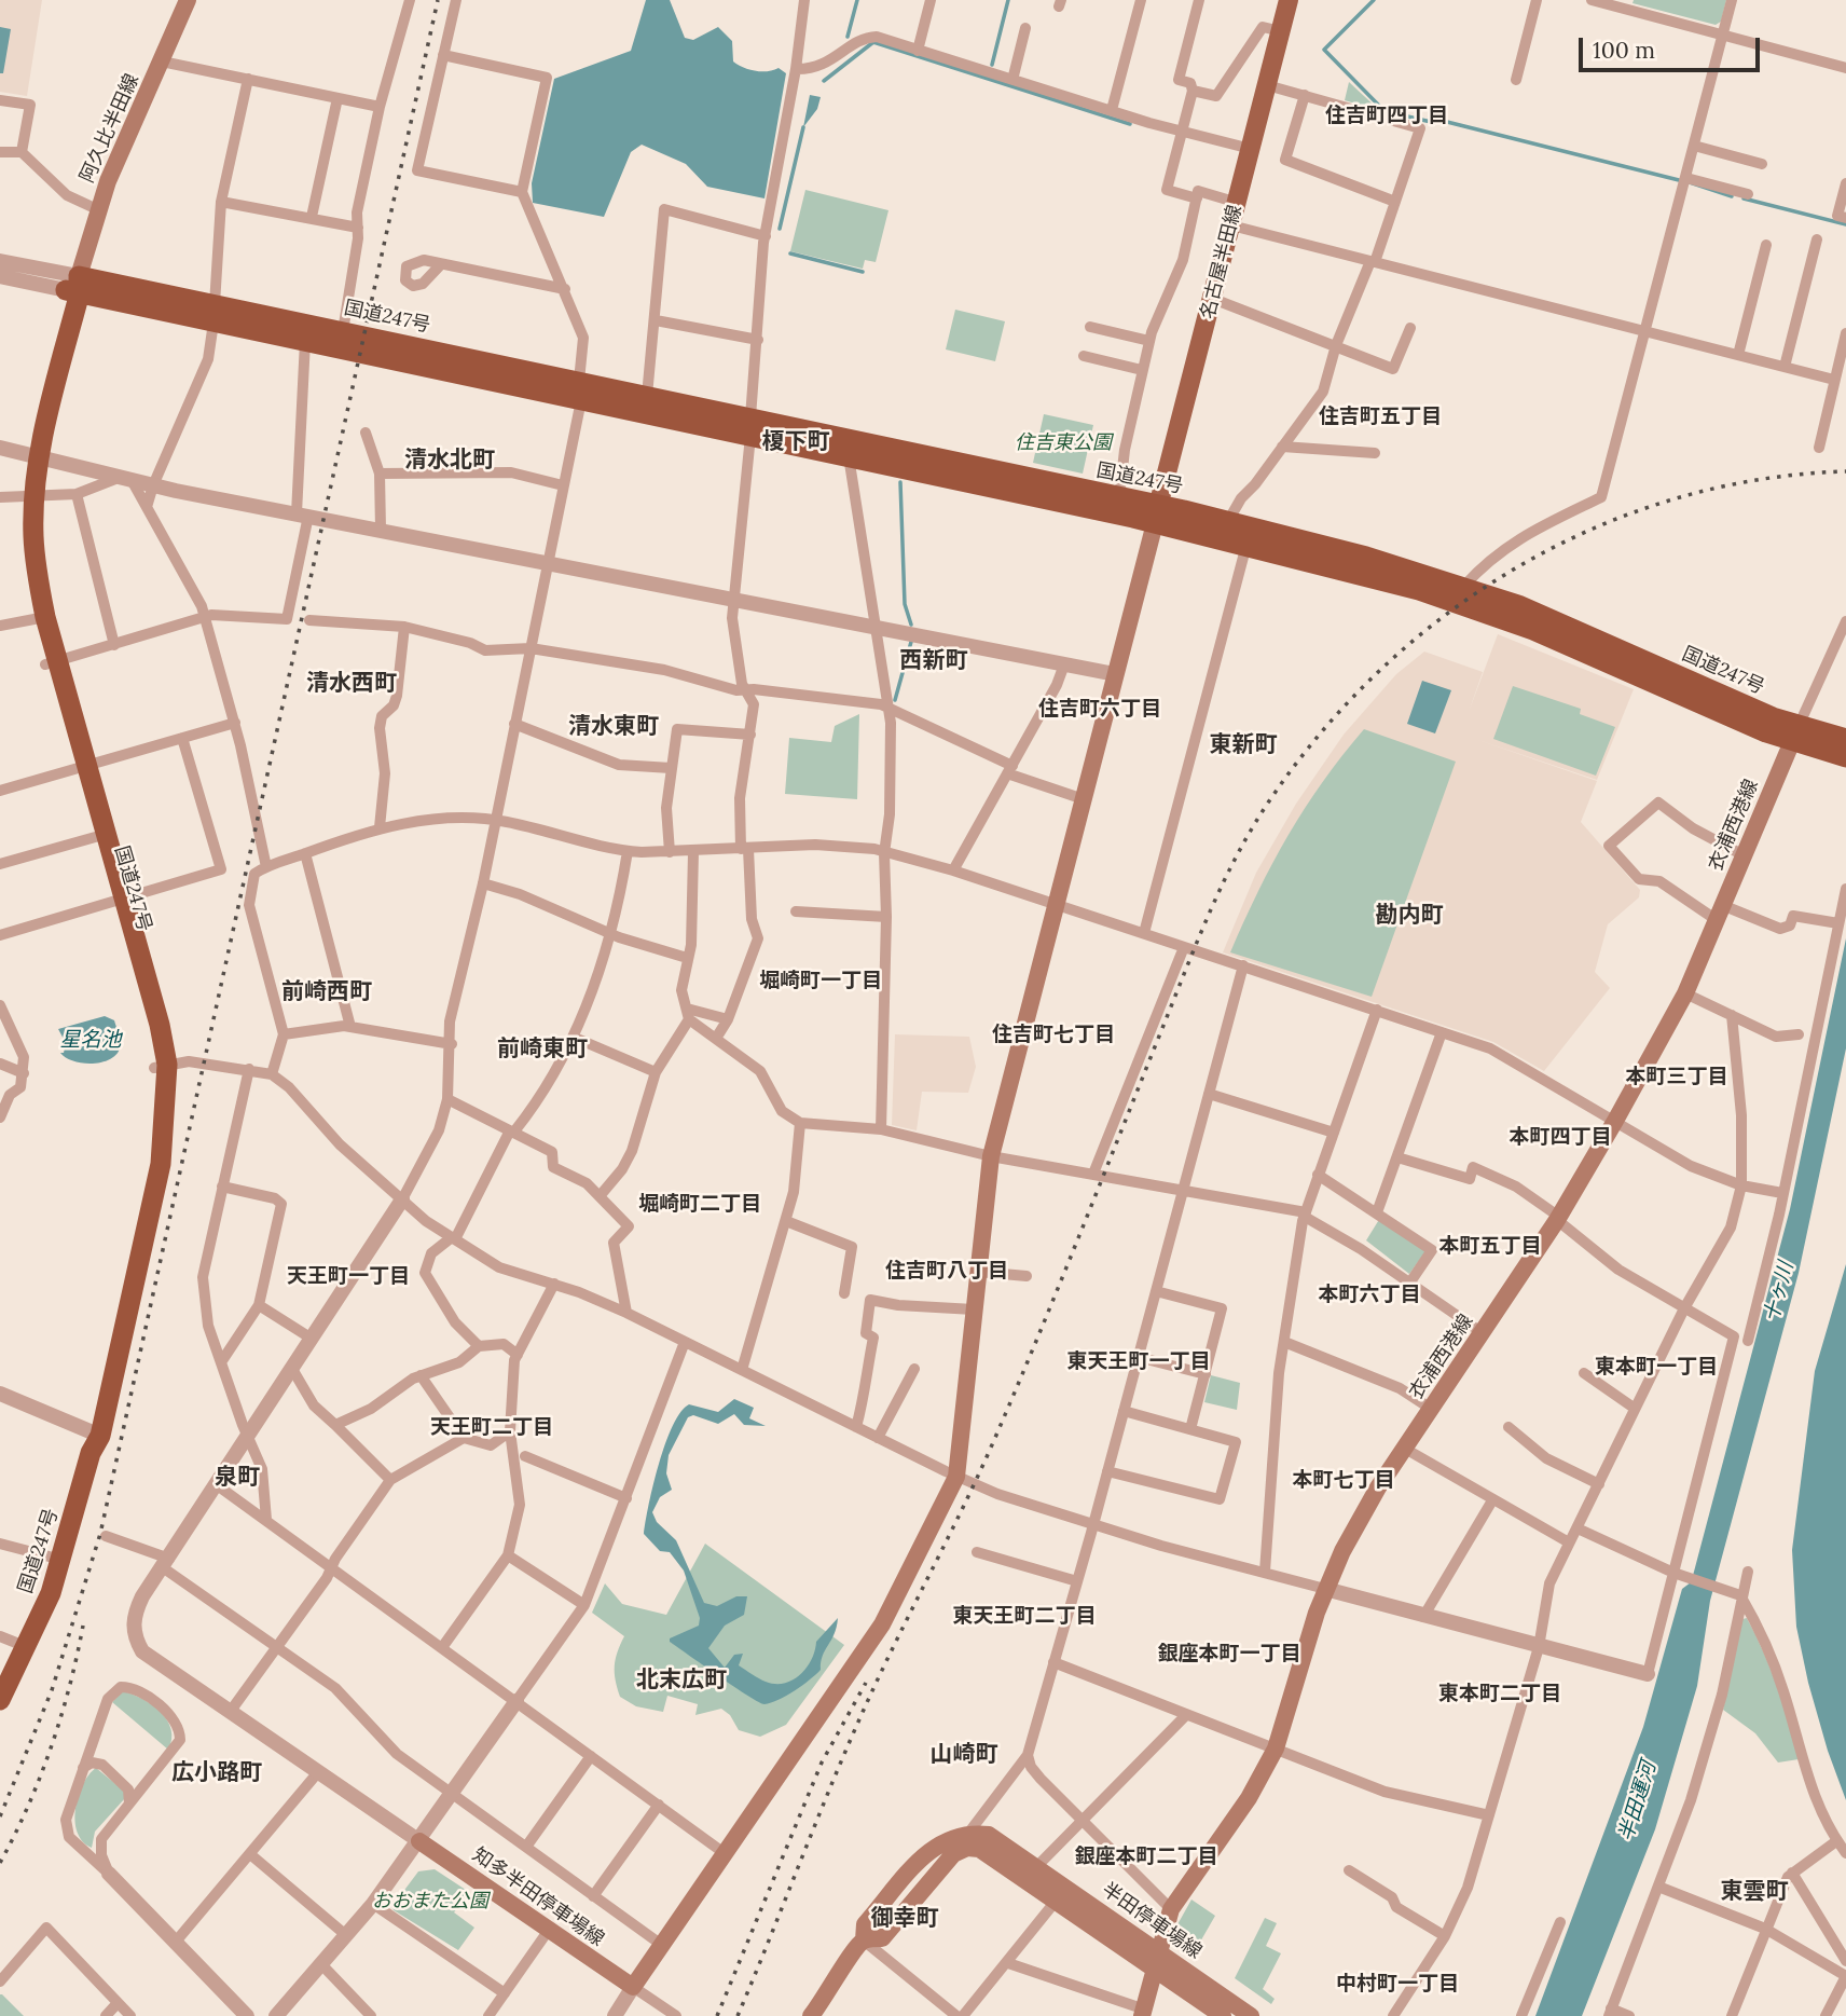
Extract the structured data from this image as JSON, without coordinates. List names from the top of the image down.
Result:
{
  "streets": {
    "highway": ["国道247号"],
    "main road": [
      "阿久比半田線",
      "名古屋半田線",
      "衣浦西港線",
      "知多半田停車場線",
      "半田停車場線"
    ]
  },
  "crossings": [
    ["阿久比半田線", "国道247号"],
    ["名古屋半田線", "国道247号"],
    ["国道247号", "衣浦西港線"],
    ["衣浦西港線", "半田停車場線"]
  ],
  "districts": [
    "住吉町四丁目",
    "住吉町五丁目",
    "榎下町",
    "清水北町",
    "西新町",
    "清水西町",
    "住吉町六丁目",
    "清水東町",
    "東新町",
    "勘内町",
    "堀崎町一丁目",
    "前崎西町",
    "住吉町七丁目",
    "前崎東町",
    "本町三丁目",
    "本町四丁目",
    "堀崎町二丁目",
    "本町五丁目",
    "住吉町八丁目",
    "天王町一丁目",
    "本町六丁目",
    "東天王町一丁目",
    "東本町一丁目",
    "天王町二丁目",
    "泉町",
    "本町七丁目",
    "東天王町二丁目",
    "銀座本町一丁目",
    "北末広町",
    "東本町二丁目",
    "山崎町",
    "広小路町",
    "銀座本町二丁目",
    "東雲町",
    "御幸町",
    "中村町一丁目"
  ],
  "water": ["星名池", "十ヶ川", "半田運河"],
  "parks": ["住吉東公園", "おおまた公園"],
  "scale_bar": "100 m"
}
